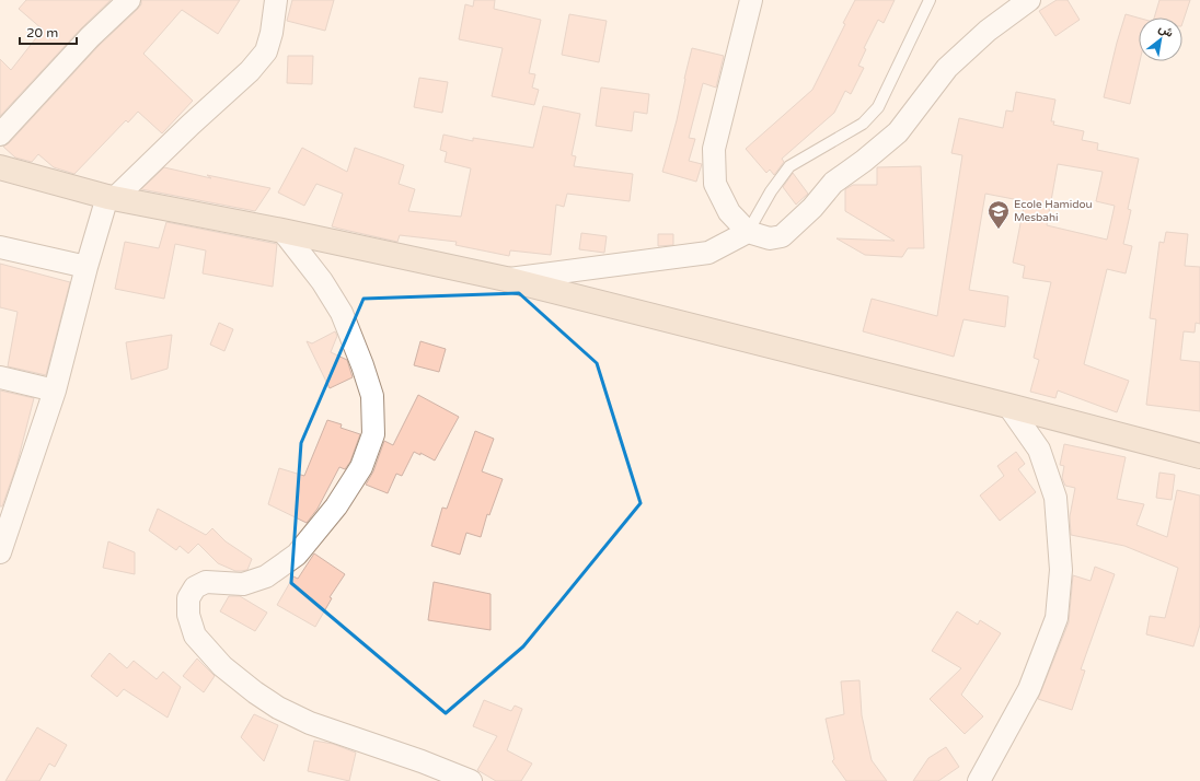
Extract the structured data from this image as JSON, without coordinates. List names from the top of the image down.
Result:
{
  "places": {
    "school or university": ["Ecole Hamidou Mesbahi"]
  },
  "scale_bar": "20 m",
  "north": "top right"
}
